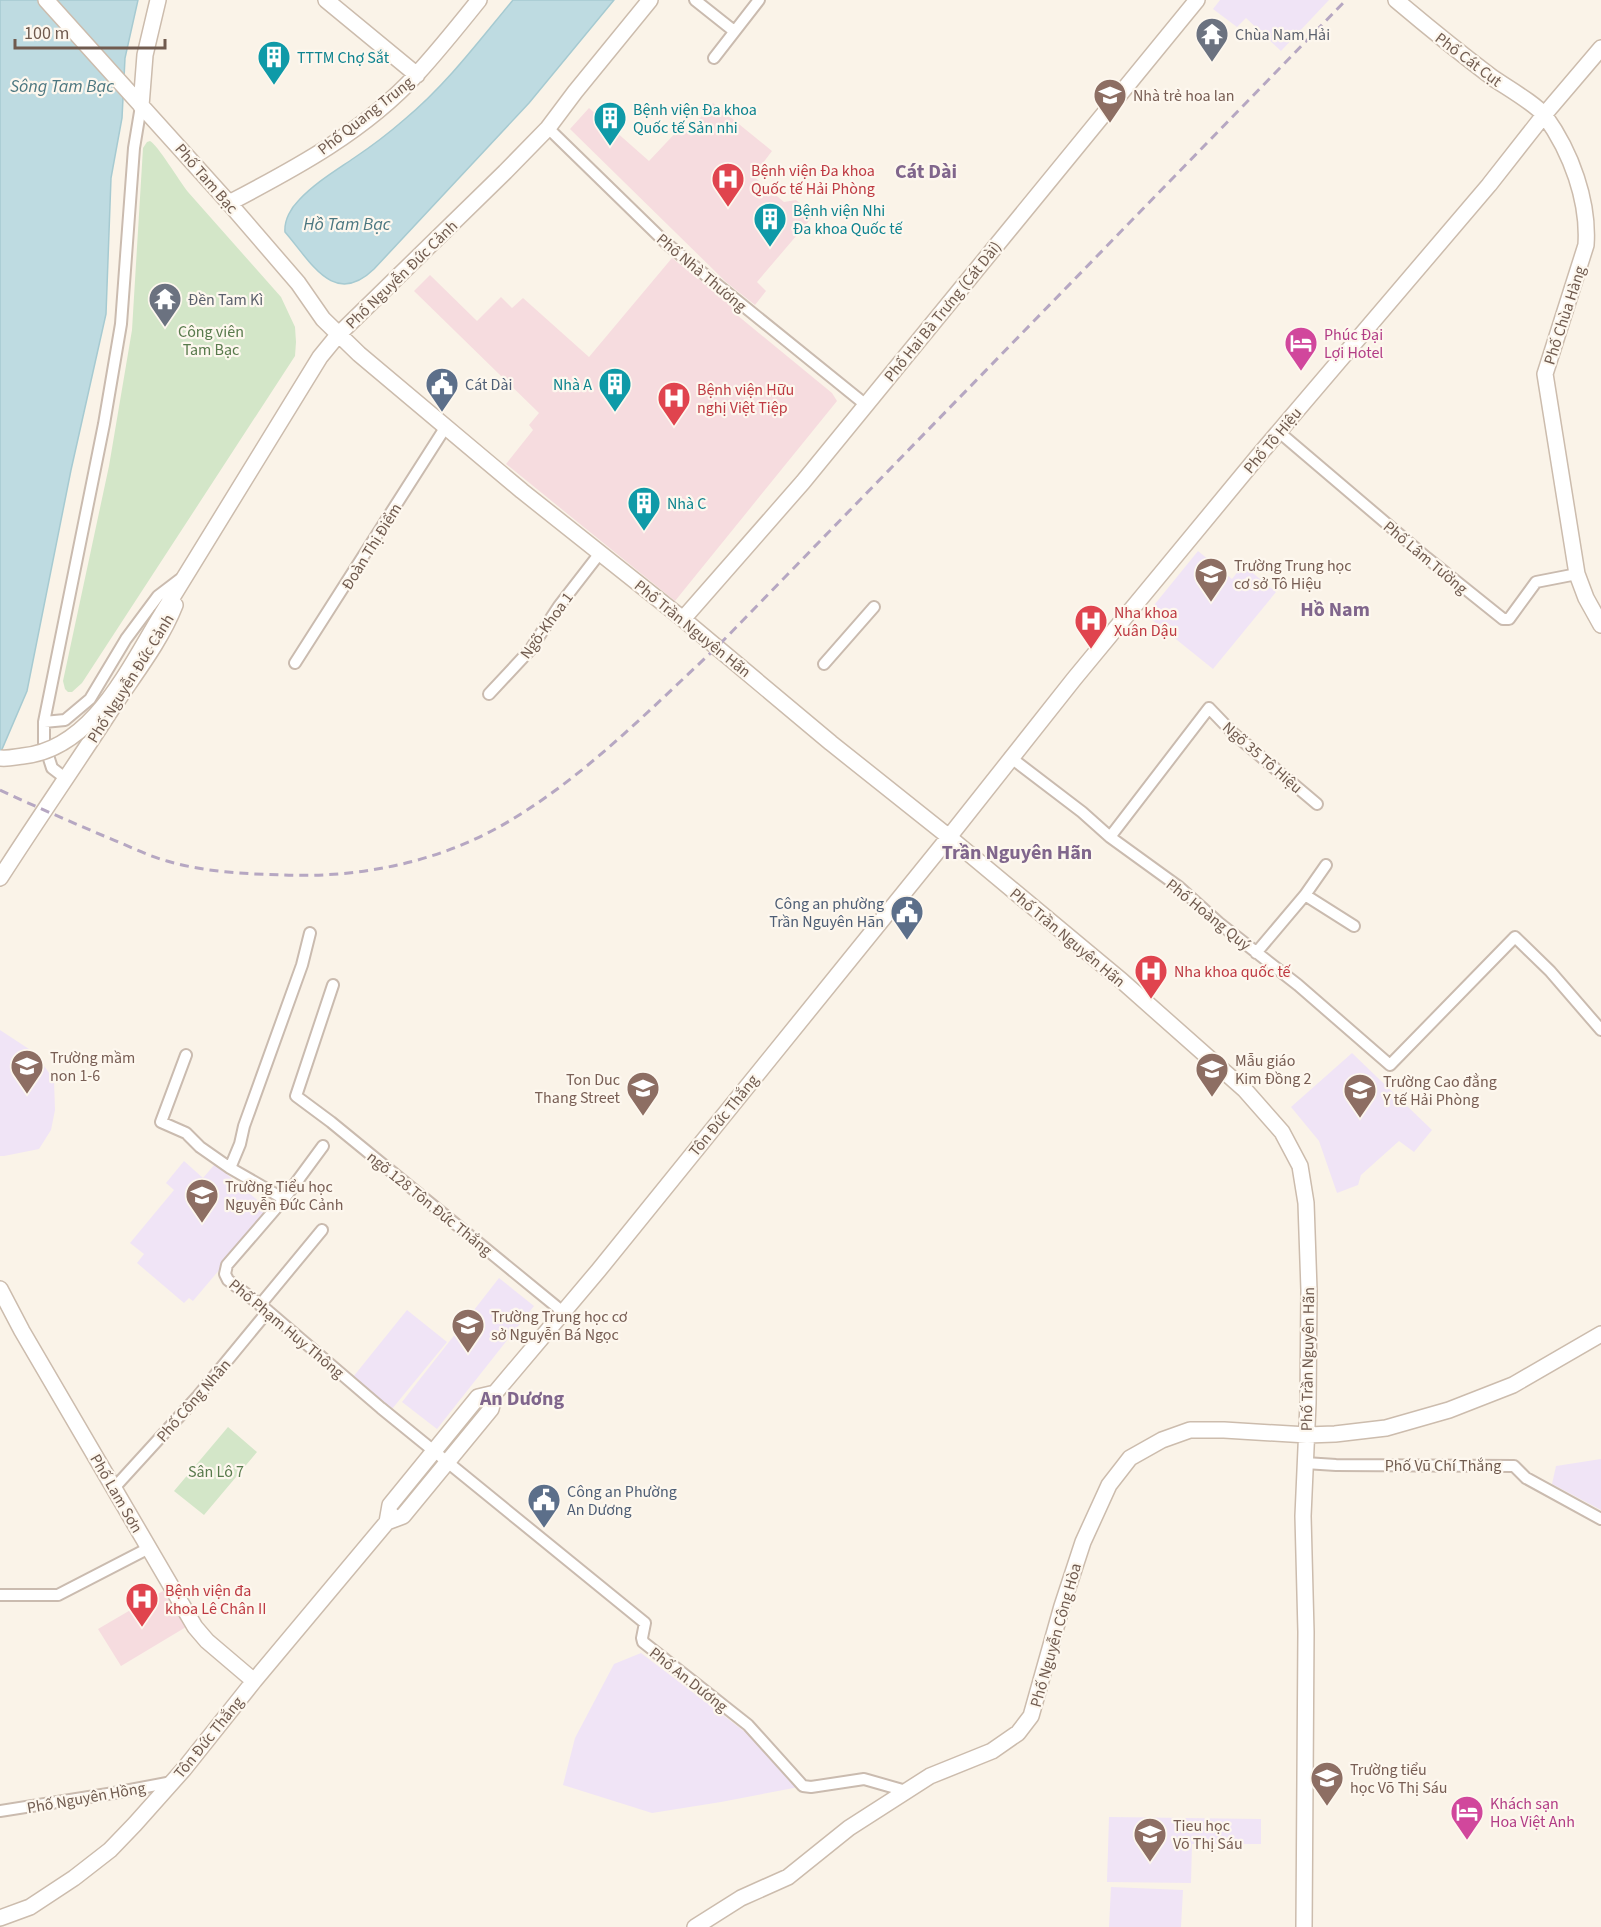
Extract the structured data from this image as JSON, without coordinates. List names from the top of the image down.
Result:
{
  "streets": {
    "main road": [
      "Phố Cát Cụt",
      "Phố Quang Trung",
      "Phố Tam Bạc",
      "Phố Nguyễn Đức Cảnh",
      "Phố Hai Bà Trưng (Cát Dài)",
      "Phố Chùa Hàng",
      "Phố Tô Hiệu",
      "Phố Trần Nguyên Hãn",
      "Tôn Đức Thắng",
      "Phố Lam Sơn",
      "Phố Nguyễn Công Hòa"
    ],
    "street": [
      "Phố Nhà Thương",
      "Đoàn Thị Điểm",
      "Phố Lâm Tường",
      "Ngõ-Khoa 1",
      "Ngõ 35 Tô Hiệu",
      "Phố Hoàng Quý",
      "ngõ 128 Tôn Đức Thắng",
      "Phố Phạm Huy Thông",
      "Phố Công Nhân",
      "Phố Vũ Chí Thắng",
      "Phố An Dương",
      "Phố Nguyên Hồng"
    ]
  },
  "crossings": [
    ["Phố Cát Cụt", "Phố Chùa Hàng"],
    ["Phố Cát Cụt", "Phố Tô Hiệu"],
    ["Phố Quang Trung", "Phố Tam Bạc"],
    ["Phố Tam Bạc", "Phố Nguyễn Đức Cảnh"],
    ["Phố Tam Bạc", "Phố Trần Nguyên Hãn"],
    ["Phố Nhà Thương", "Phố Nguyễn Đức Cảnh"],
    ["Phố Nhà Thương", "Phố Hai Bà Trưng (Cát Dài)"],
    ["Phố Nguyễn Đức Cảnh", "Phố Trần Nguyên Hãn"],
    ["Phố Hai Bà Trưng (Cát Dài)", "Phố Trần Nguyên Hãn"],
    ["Phố Chùa Hàng", "Phố Tô Hiệu"],
    ["Phố Chùa Hàng", "Phố Lâm Tường"],
    ["Phố Tô Hiệu", "Phố Lâm Tường"],
    ["Phố Tô Hiệu", "Phố Trần Nguyên Hãn"],
    ["Phố Tô Hiệu", "Phố Hoàng Quý"],
    ["Phố Tô Hiệu", "Tôn Đức Thắng"],
    ["Đoàn Thị Điểm", "Phố Trần Nguyên Hãn"],
    ["Ngõ-Khoa 1", "Phố Trần Nguyên Hãn"],
    ["Phố Trần Nguyên Hãn", "Tôn Đức Thắng"],
    ["Phố Trần Nguyên Hãn", "Phố Vũ Chí Thắng"],
    ["Phố Trần Nguyên Hãn", "Phố Nguyễn Công Hòa"],
    ["Ngõ 35 Tô Hiệu", "Phố Hoàng Quý"],
    ["Tôn Đức Thắng", "ngõ 128 Tôn Đức Thắng"],
    ["Tôn Đức Thắng", "Phố Phạm Huy Thông"],
    ["Tôn Đức Thắng", "Phố Lam Sơn"],
    ["Tôn Đức Thắng", "Phố An Dương"],
    ["Tôn Đức Thắng", "Phố Nguyên Hồng"],
    ["Phố Phạm Huy Thông", "Phố Công Nhân"],
    ["Phố Phạm Huy Thông", "Phố An Dương"],
    ["Phố Công Nhân", "Phố Lam Sơn"],
    ["Phố Nguyễn Công Hòa", "Phố An Dương"]
  ],
  "districts": [
    "Cát Dài",
    "Hồ Nam",
    "Trần Nguyên Hãn",
    "An Dương"
  ],
  "water": ["Sông Tam Bạc", "Hồ Tam Bạc"],
  "parks": ["Công viên Tam Bạc", "Sân Lô 7"],
  "places": {
    "temple": ["Chùa Nam Hải", "Đền Tam Kì"],
    "building": [
      "TTTM Chợ Sắt",
      "Bệnh viện Đa khoa Quốc tế Sản nhi",
      "Bệnh viện Nhi Đa khoa Quốc tế",
      "Nhà A",
      "Nhà C"
    ],
    "school or university": [
      "Nhà trẻ hoa lan",
      "Trường Trung học cơ sở Tô Hiệu",
      "Trường mầm non 1-6",
      "Mẫu giáo Kim Đồng 2",
      "Ton Duc Thang Street",
      "Trường Cao đẳng Y tế Hải Phòng",
      "Trường Tiểu học Nguyễn Đức Cảnh",
      "Trường Trung học cơ sở Nguyễn Bá Ngọc",
      "Trường tiểu học Võ Thị Sáu",
      "Tieu học Võ Thị Sáu"
    ],
    "hospital": [
      "Bệnh viện Đa khoa Quốc tế Hải Phòng",
      "Bệnh viện Hữu nghị Việt Tiệp",
      "Nha khoa Xuân Dậu",
      "Nha khoa quốc tế",
      "Bệnh viện đa khoa Lê Chân II"
    ],
    "hotel": ["Phúc Đại Lợi Hotel", "Khách sạn Hoa Việt Anh"],
    "public building": ["Cát Dài", "Công an phường Trần Nguyên Hãn", "Công an Phường An Dương"]
  },
  "scale_bar": "100 m"
}
